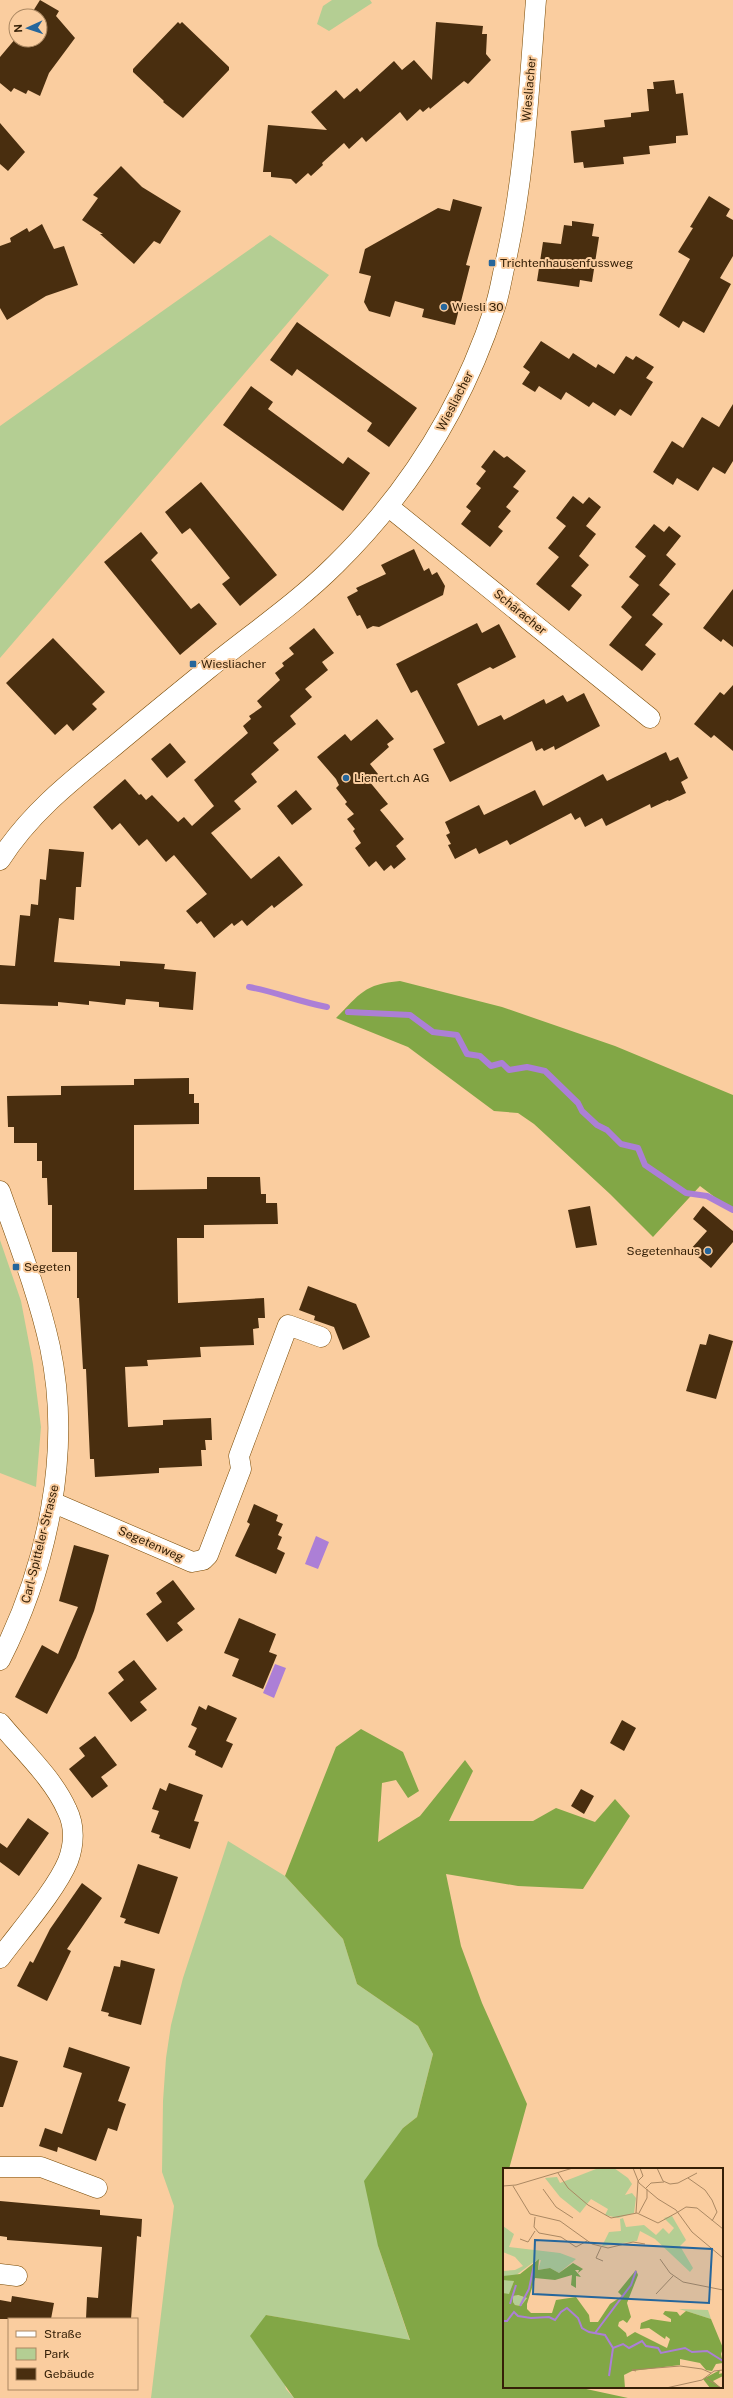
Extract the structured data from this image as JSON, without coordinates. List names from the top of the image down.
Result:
{
  "streets": {
    "street": [
      "Wiesliacher",
      "Schäracher",
      "Carl-Spitteler-Strasse",
      "Segetenweg"
    ]
  },
  "crossings": [
    ["Wiesliacher", "Schäracher"],
    ["Carl-Spitteler-Strasse", "Segetenweg"]
  ],
  "places": {
    "transit": ["Trichtenhausenfussweg", "Wiesliacher", "Segeten"],
    "other": ["Wiesli 30", "Lienert.ch AG", "Segetenhaus"]
  },
  "legend": ["Straße", "Park", "Gebäude"],
  "north": "left"
}
